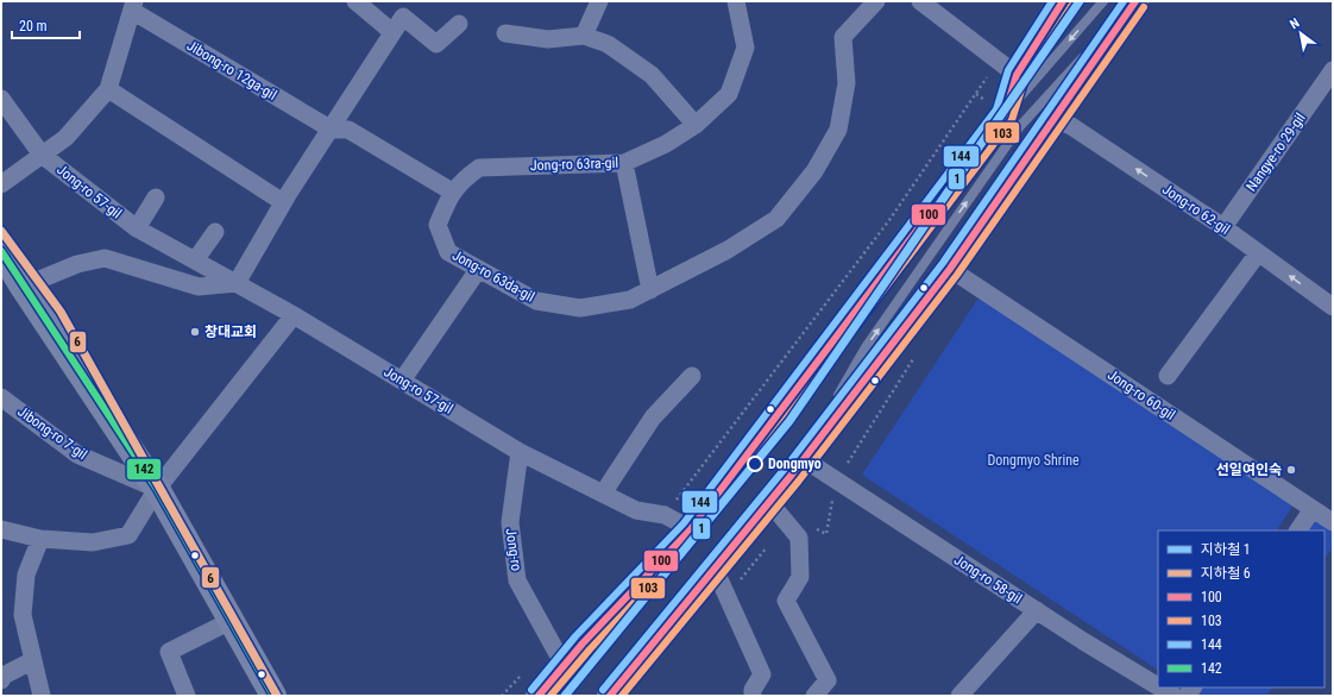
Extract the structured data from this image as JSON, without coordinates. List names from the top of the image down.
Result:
{
  "streets": {
    "street": [
      "Jibong-ro 12ga-gil",
      "Nangye-ro 29-gil",
      "Jong-ro 63ra-gil",
      "Jong-ro 57-gil",
      "Jong-ro 62-gil",
      "Jong-ro 63da-gil",
      "Jong-ro 60-gil",
      "Jibong-ro 7-gil",
      "Jong-ro",
      "Jong-ro 58-gil"
    ]
  },
  "crossings": [
    ["Nangye-ro 29-gil", "Jong-ro 62-gil"],
    ["Jong-ro 63ra-gil", "Jong-ro 63da-gil"],
    ["Jong-ro 57-gil", "Jong-ro"]
  ],
  "one_way": ["Jong-ro 62-gil"],
  "parks": ["Dongmyo Shrine"],
  "places": ["창대교회", "Dongmyo", "선일여인숙"],
  "lines": [
    "metro line 1",
    "transit line 100",
    "transit line 144",
    "transit line 103",
    "metro line 6",
    "transit line 142"
  ],
  "legend": [
    "지하철 1",
    "지하철 6",
    "100",
    "103",
    "144",
    "142"
  ],
  "scale_bar": "20 m",
  "north": "top left"
}
